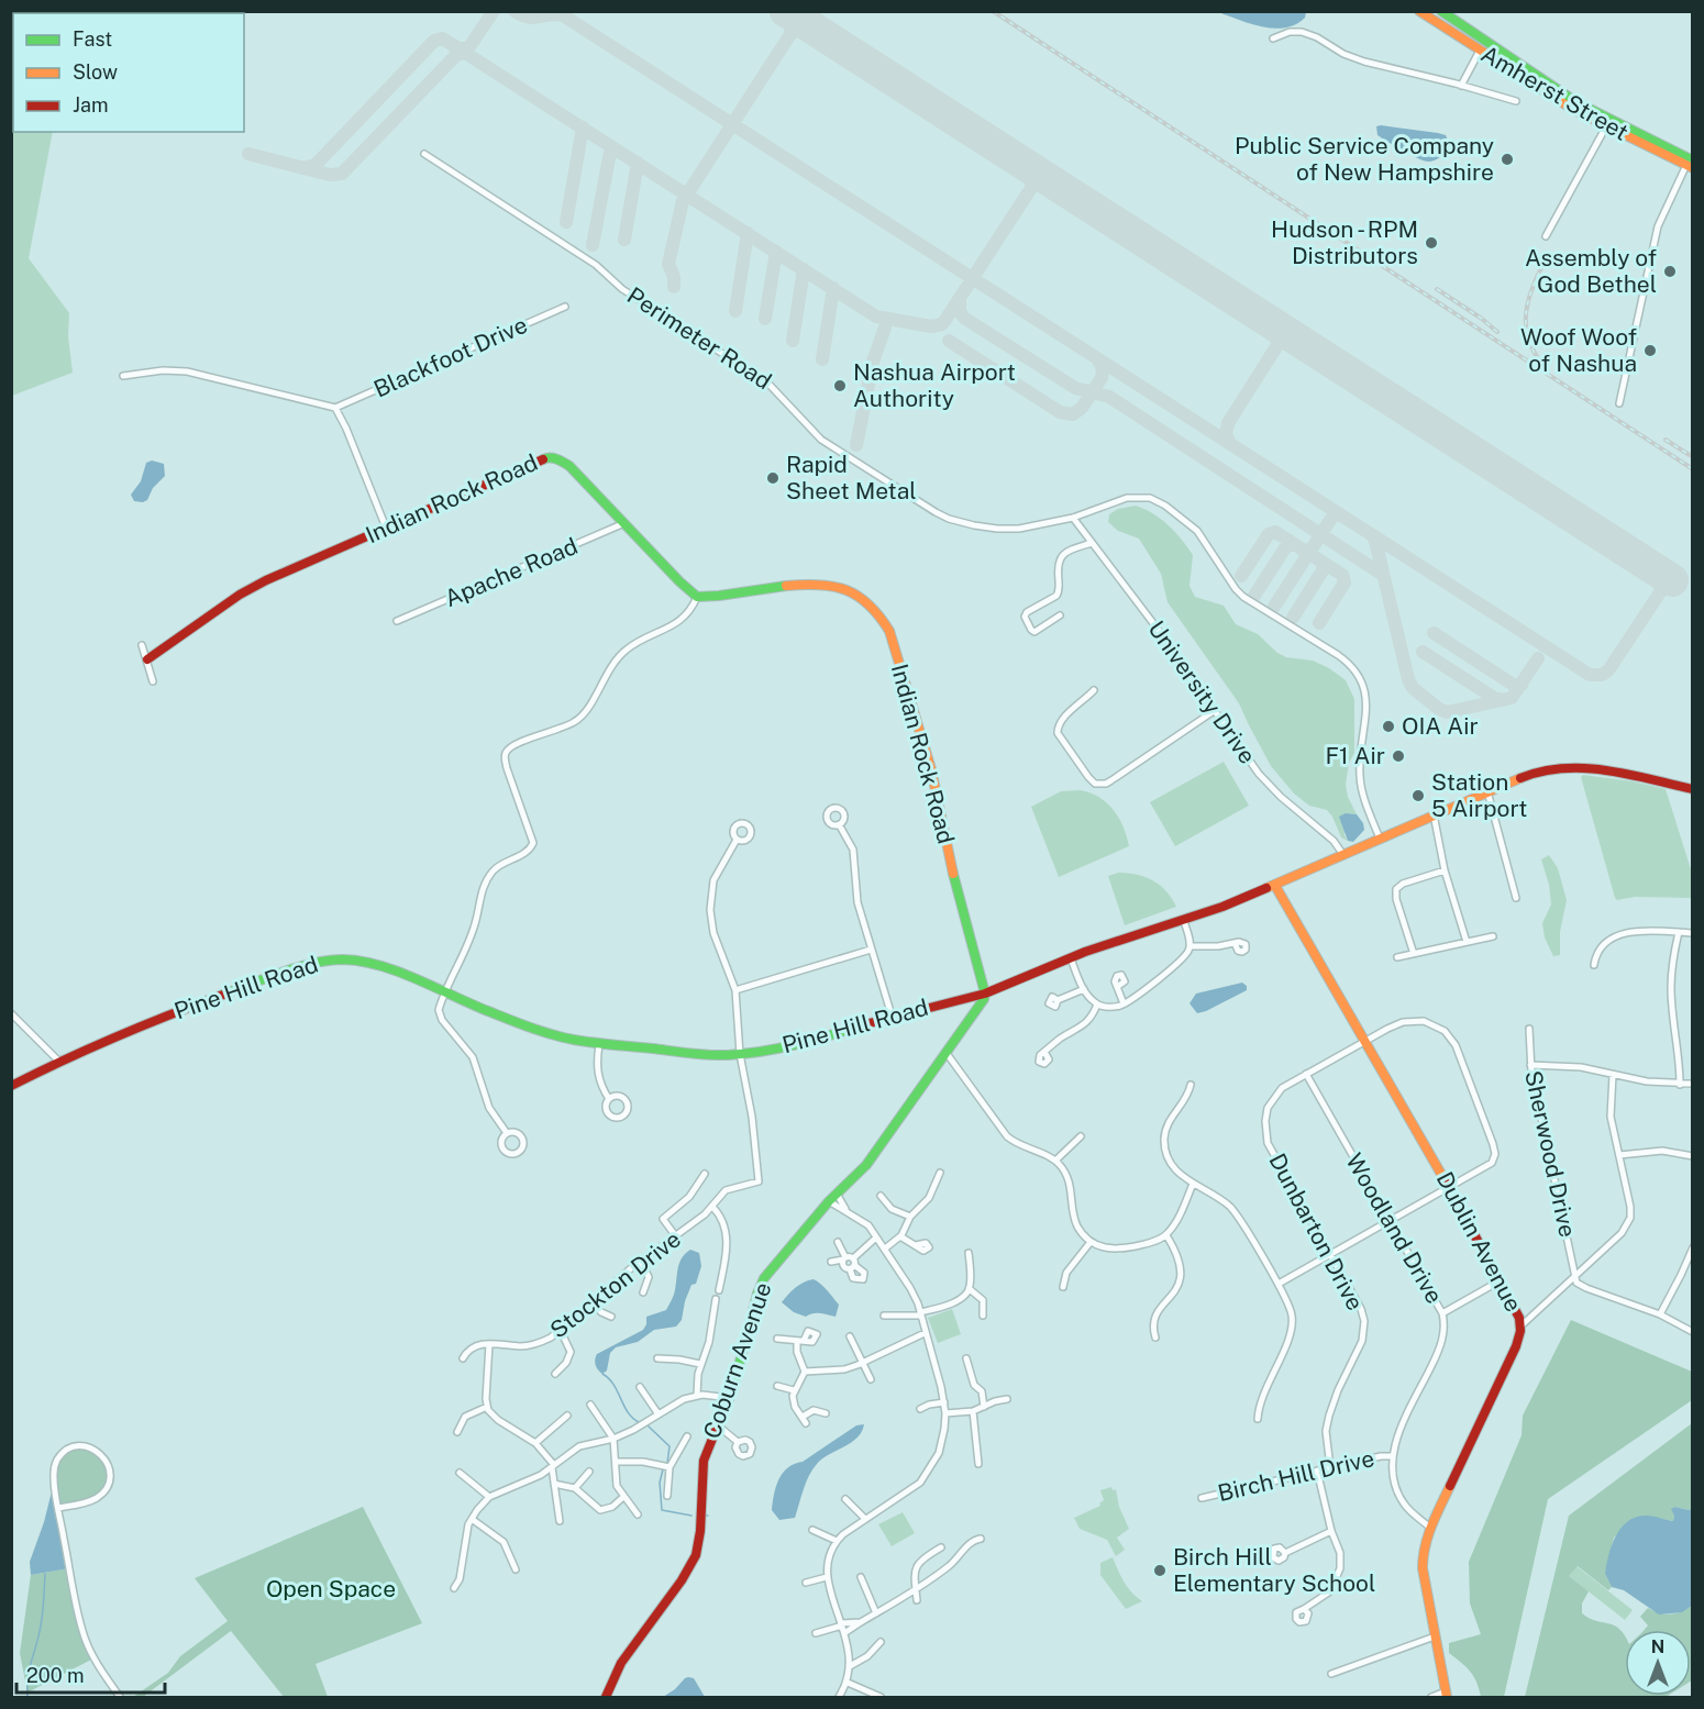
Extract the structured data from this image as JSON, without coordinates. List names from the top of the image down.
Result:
{
  "streets": {
    "main road": [
      "Amherst Street",
      "Indian Rock Road",
      "Pine Hill Road",
      "Dublin Avenue",
      "Coburn Avenue"
    ],
    "street": [
      "Perimeter Road",
      "Blackfoot Drive",
      "Apache Road",
      "University Drive",
      "Sherwood Drive",
      "Woodland Drive",
      "Dunbarton Drive",
      "Stockton Drive",
      "Birch Hill Drive"
    ]
  },
  "crossings": [
    ["Perimeter Road", "University Drive"],
    ["Perimeter Road", "Pine Hill Road"],
    ["Indian Rock Road", "Apache Road"],
    ["Indian Rock Road", "Pine Hill Road"],
    ["Indian Rock Road", "Coburn Avenue"],
    ["University Drive", "Pine Hill Road"],
    ["Pine Hill Road", "Dublin Avenue"],
    ["Pine Hill Road", "Stockton Drive"],
    ["Pine Hill Road", "Coburn Avenue"],
    ["Woodland Drive", "Dunbarton Drive"],
    ["Woodland Drive", "Dublin Avenue"],
    ["Woodland Drive", "Birch Hill Drive"],
    ["Dunbarton Drive", "Dublin Avenue"],
    ["Dunbarton Drive", "Birch Hill Drive"]
  ],
  "parks": ["Open Space"],
  "places": [
    "Public Service Company of New Hampshire",
    "Hudson - RPM Distributors",
    "Assembly of God Bethel",
    "Woof Woof of Nashua",
    "Nashua Airport Authority",
    "Rapid Sheet Metal",
    "OIA Air",
    "F1 Air",
    "Station 5 Airport",
    "Birch Hill Elementary School"
  ],
  "legend": ["Fast", "Slow", "Jam"],
  "scale_bar": "200 m",
  "north": "top"
}
